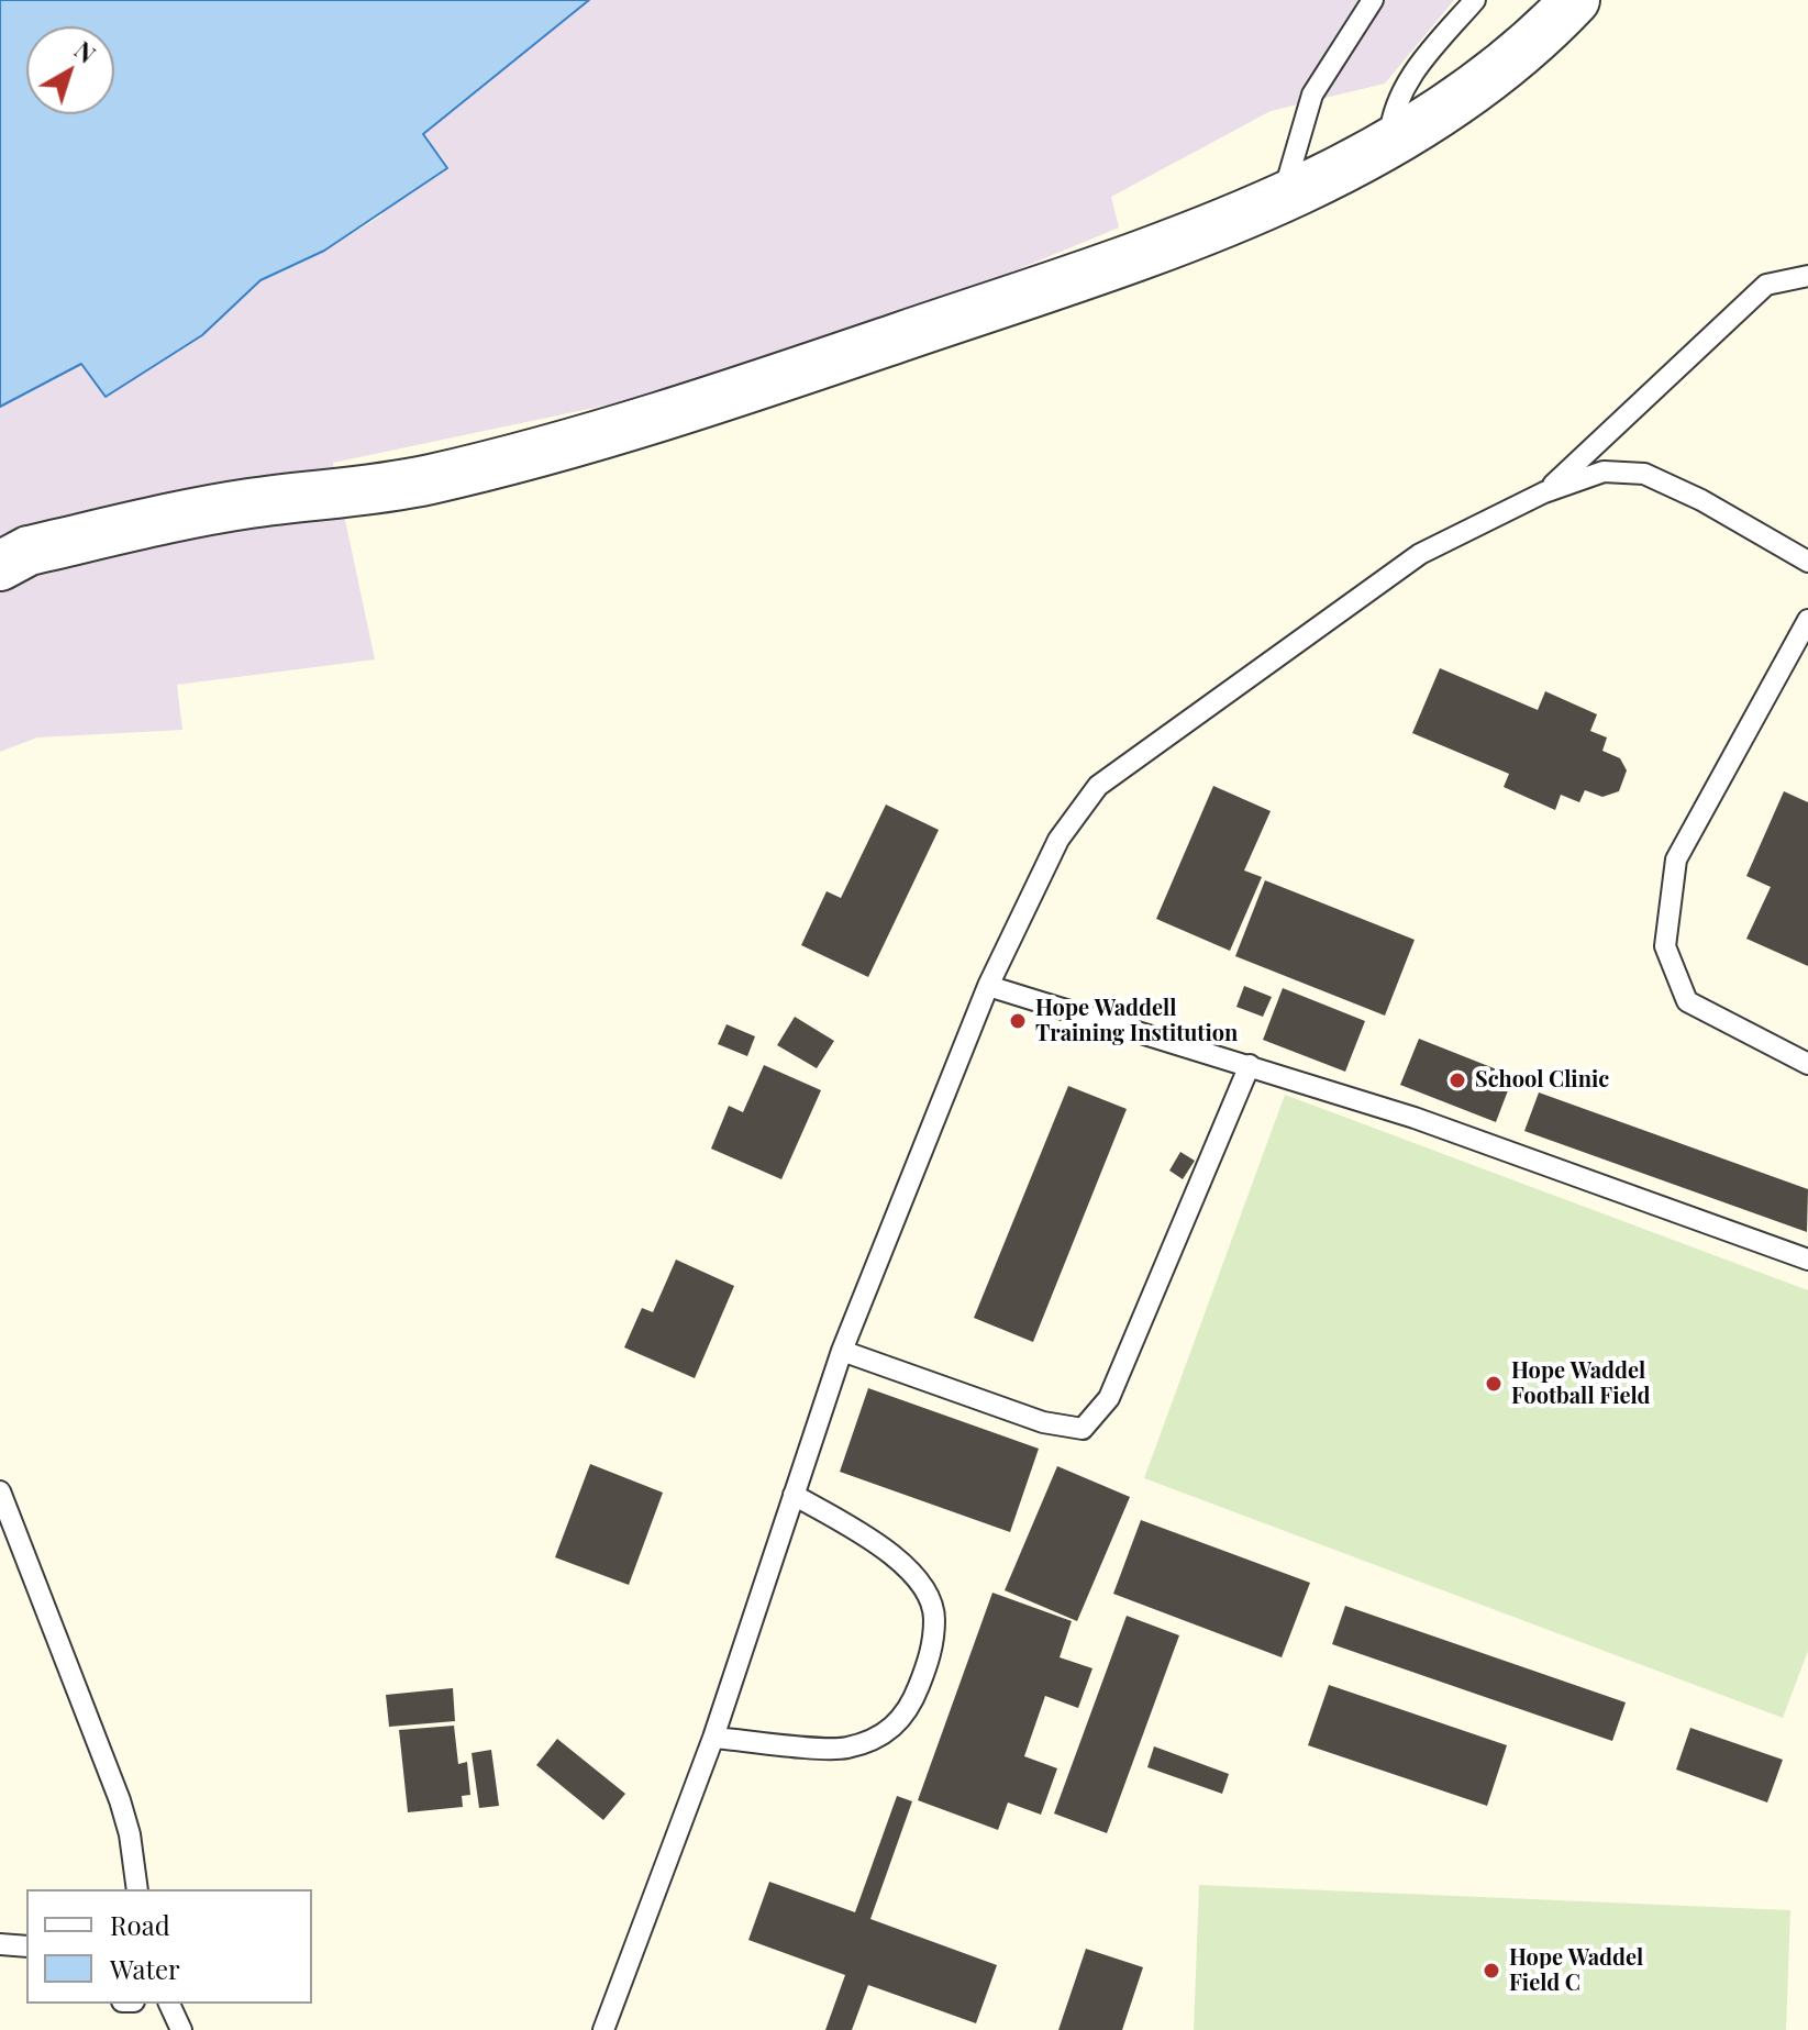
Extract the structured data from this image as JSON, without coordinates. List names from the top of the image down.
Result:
{
  "places": [
    "Hope Waddell Training Institution",
    "School Clinic",
    "Hope Waddel Football Field",
    "Hope Waddel Field C"
  ],
  "legend": ["Road", "Water"],
  "north": "top right"
}
